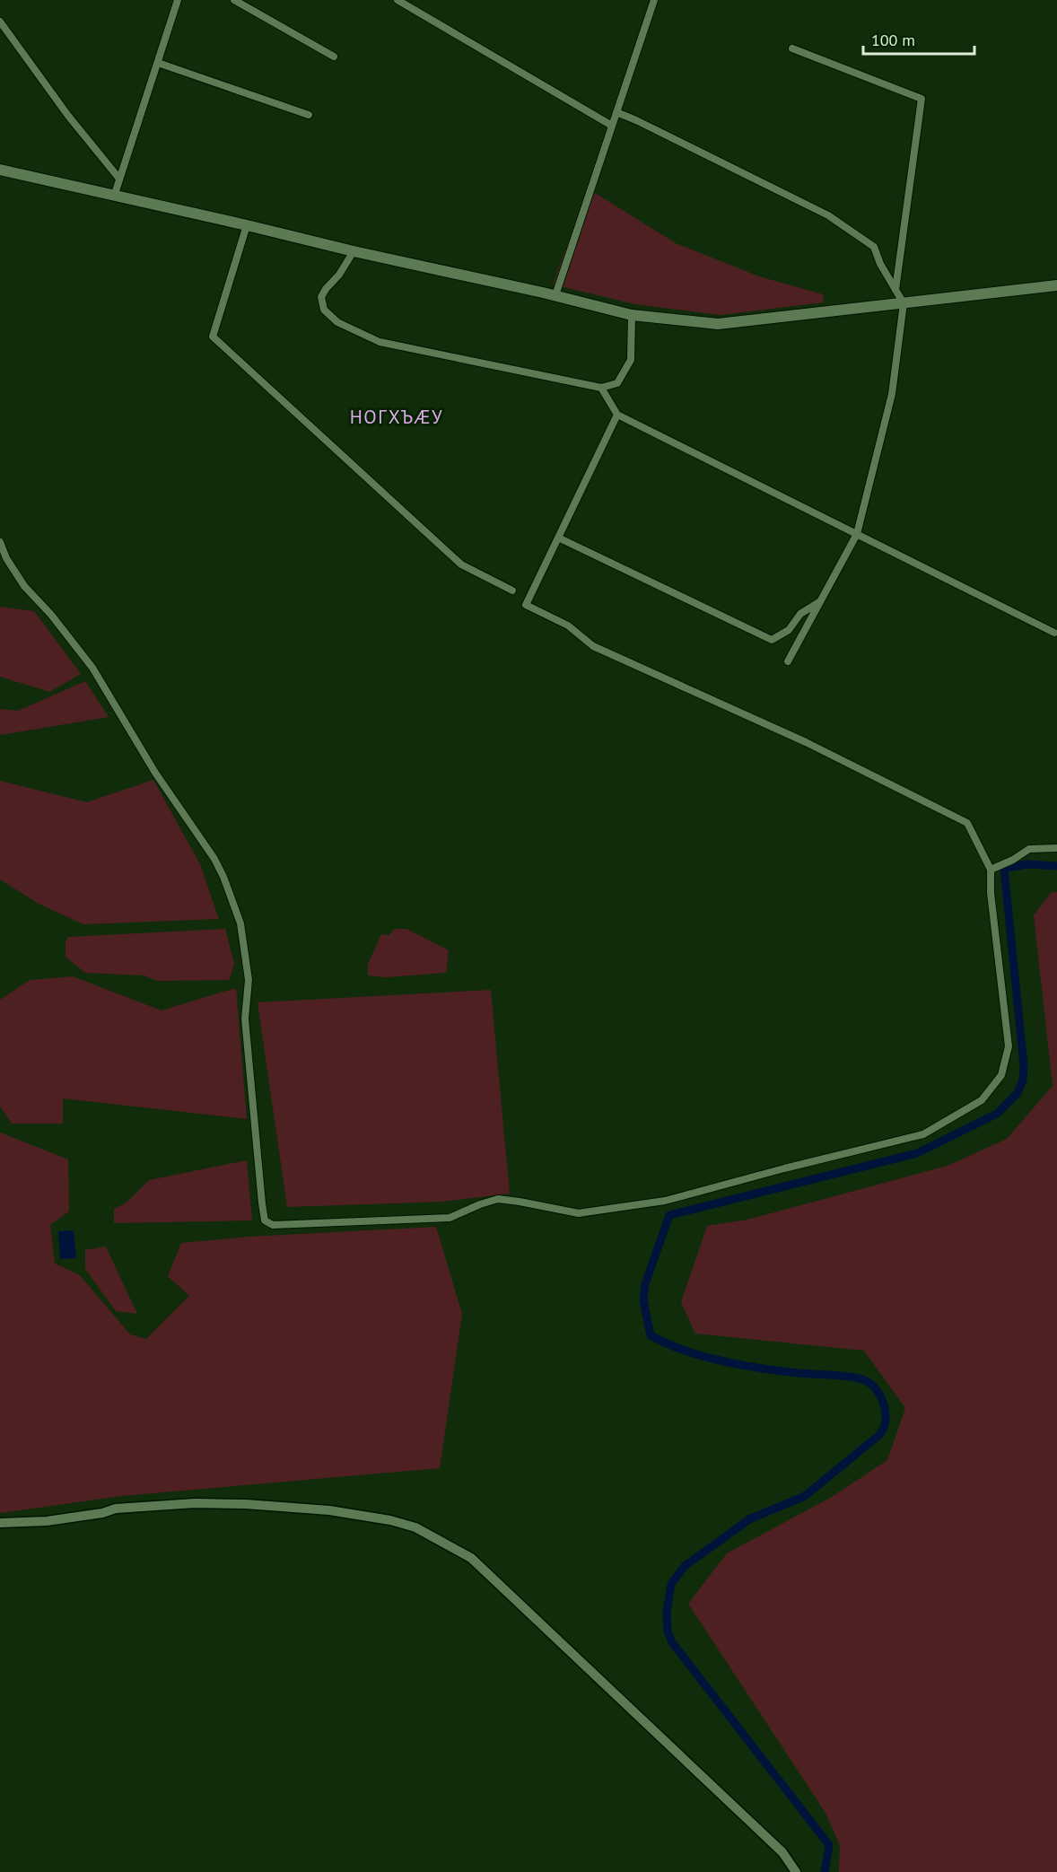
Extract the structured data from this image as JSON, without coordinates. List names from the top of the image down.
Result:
{
  "districts": ["НОГХЪÆУ"],
  "scale_bar": "100 m"
}
